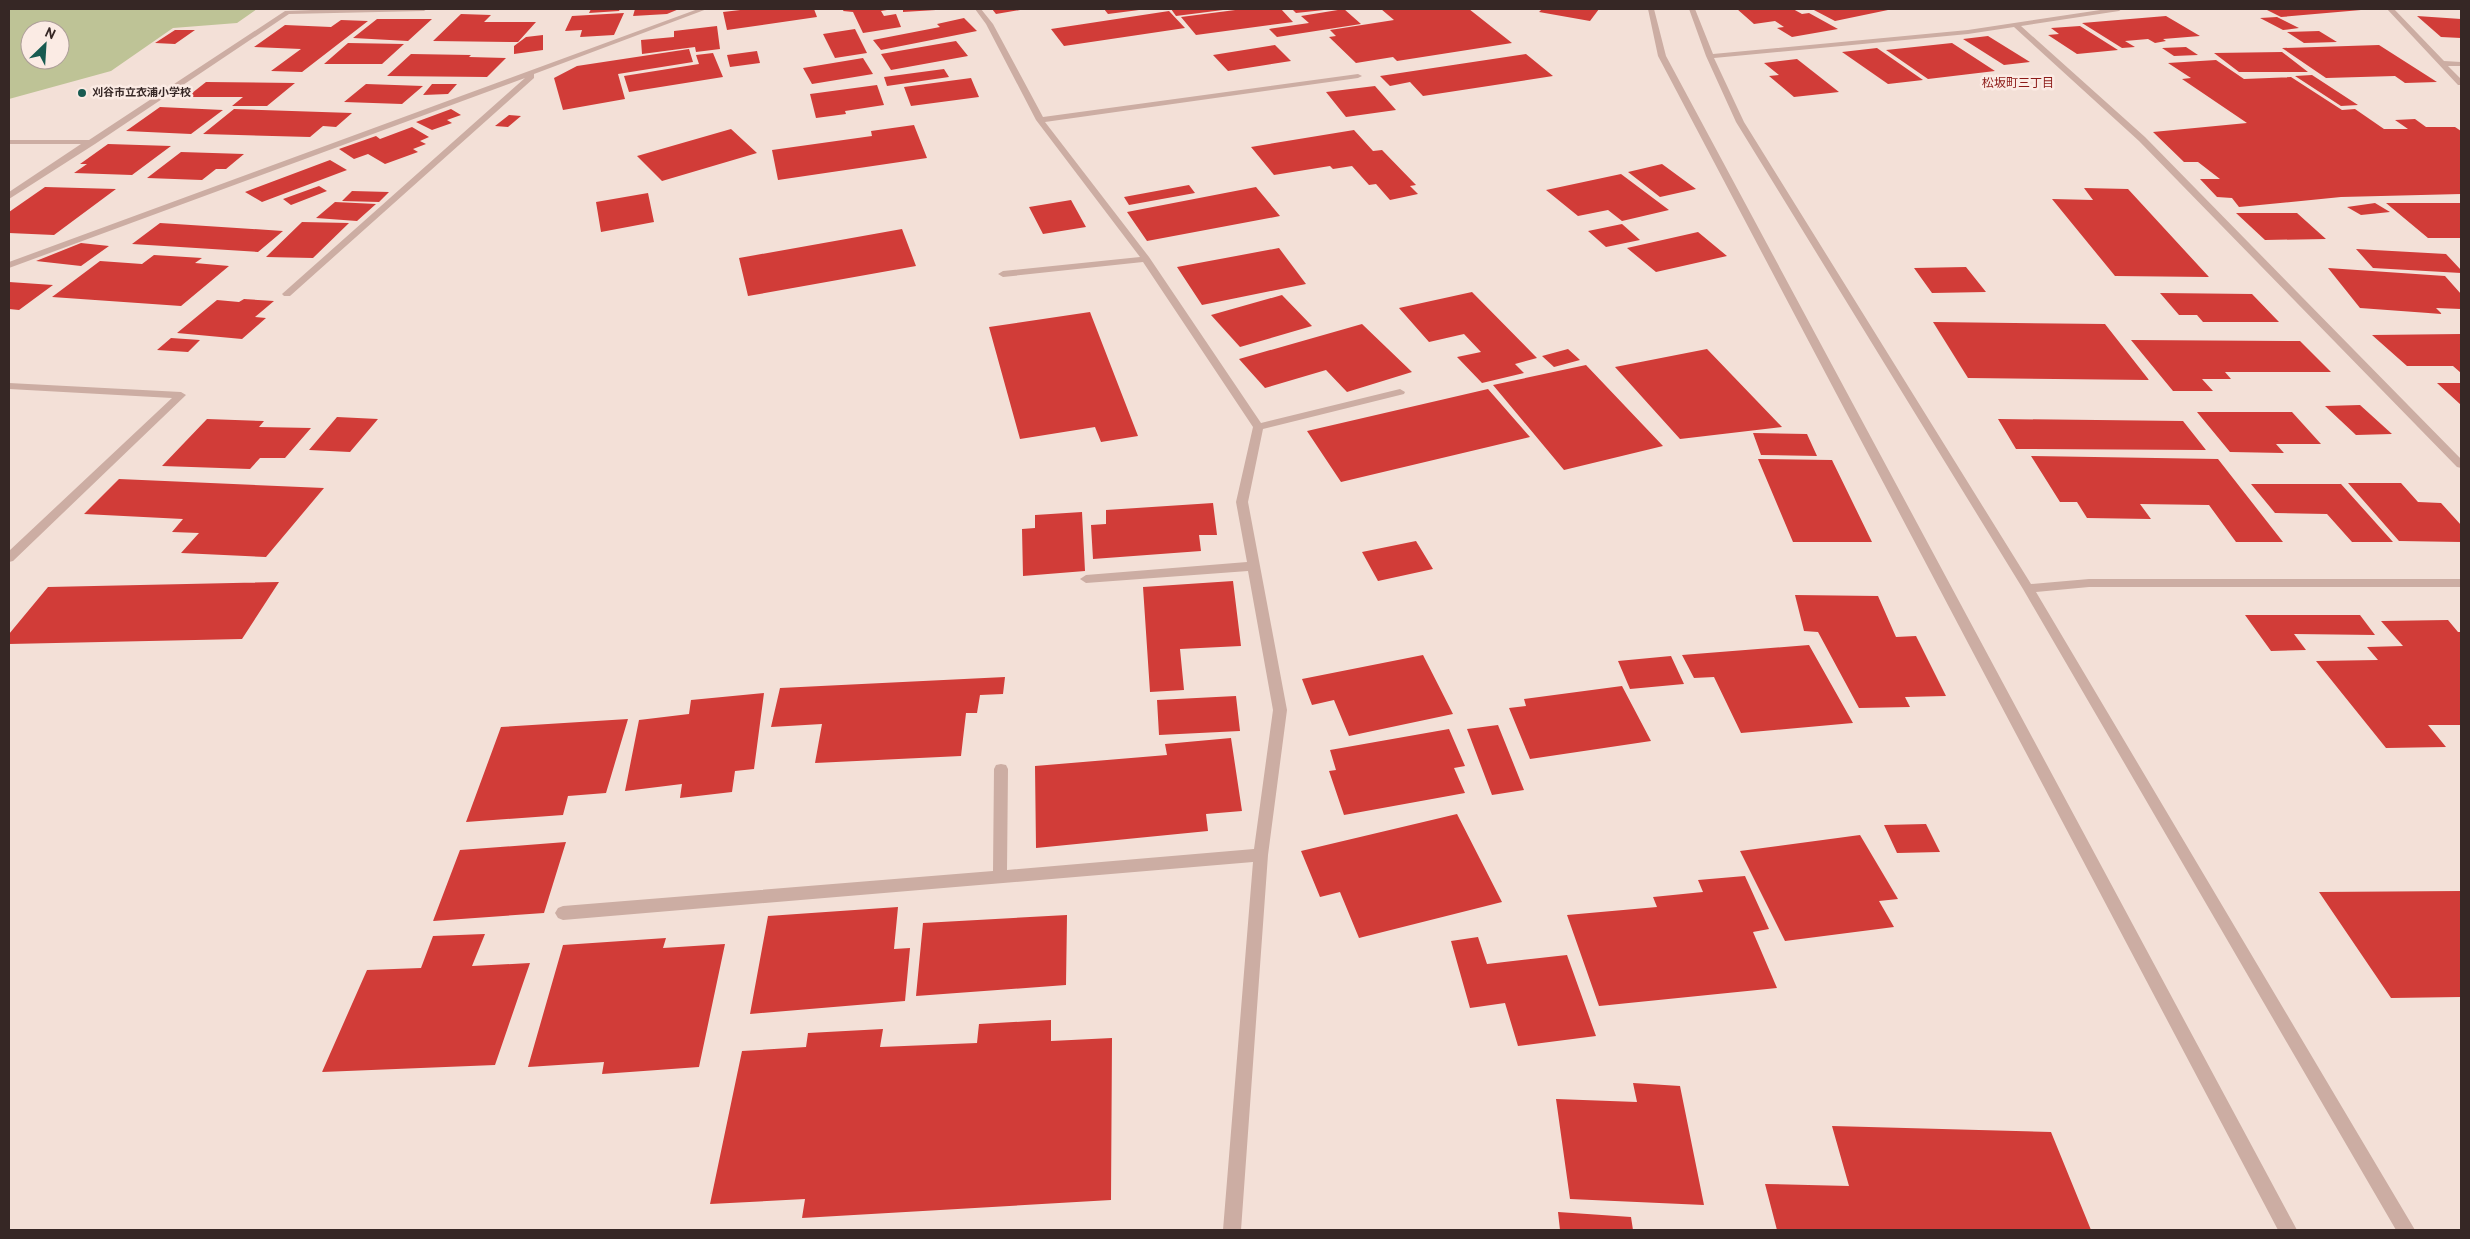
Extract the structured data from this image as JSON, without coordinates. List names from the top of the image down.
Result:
{
  "districts": ["松坂町三丁目"],
  "places": ["刈谷市立衣浦小学校"],
  "north": "top right"
}
